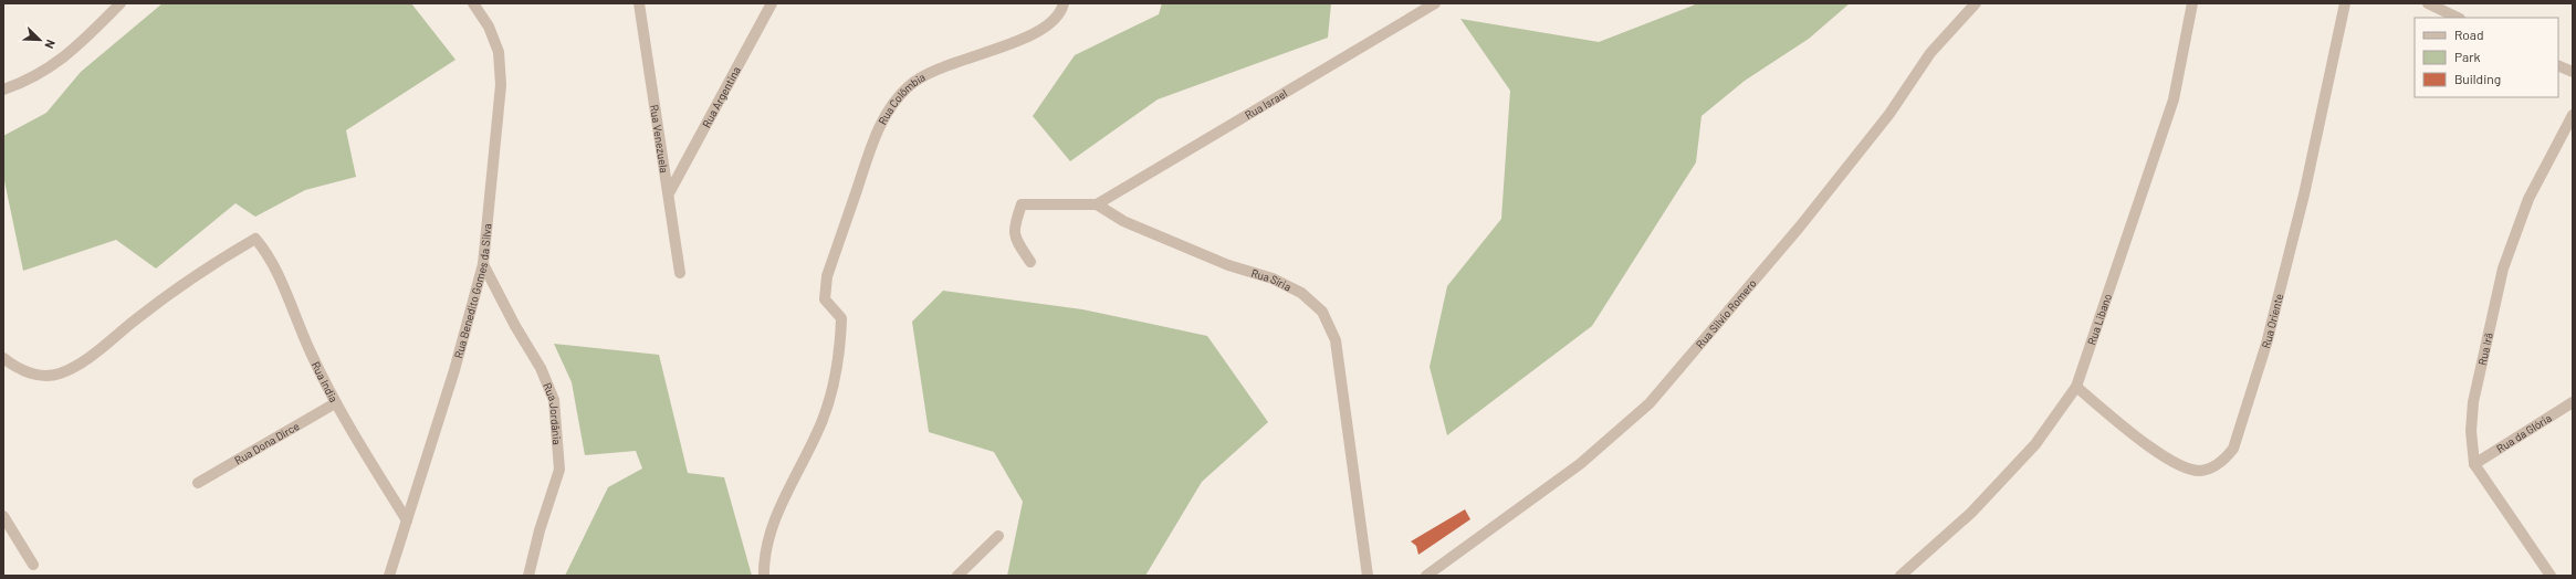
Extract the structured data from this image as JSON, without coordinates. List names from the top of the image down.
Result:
{
  "streets": {
    "street": [
      "Rua Argentina",
      "Rua Colômbia",
      "Rua Israel",
      "Rua Venezuela",
      "Rua Síria",
      "Rua Benedito Gomes da Silva",
      "Rua Silvio Romero",
      "Rua Libano",
      "Rua Oriente",
      "Rua Irã",
      "Rua India",
      "Rua Jordânia",
      "Rua da Glória",
      "Rua Dona Dirce"
    ]
  },
  "crossings": [
    ["Rua Argentina", "Rua Venezuela"],
    ["Rua Israel", "Rua Síria"],
    ["Rua Benedito Gomes da Silva", "Rua India"],
    ["Rua Benedito Gomes da Silva", "Rua Jordânia"],
    ["Rua Libano", "Rua Oriente"],
    ["Rua Irã", "Rua da Glória"],
    ["Rua India", "Rua Dona Dirce"]
  ],
  "legend": ["Road", "Park", "Building"],
  "north": "bottom right"
}
